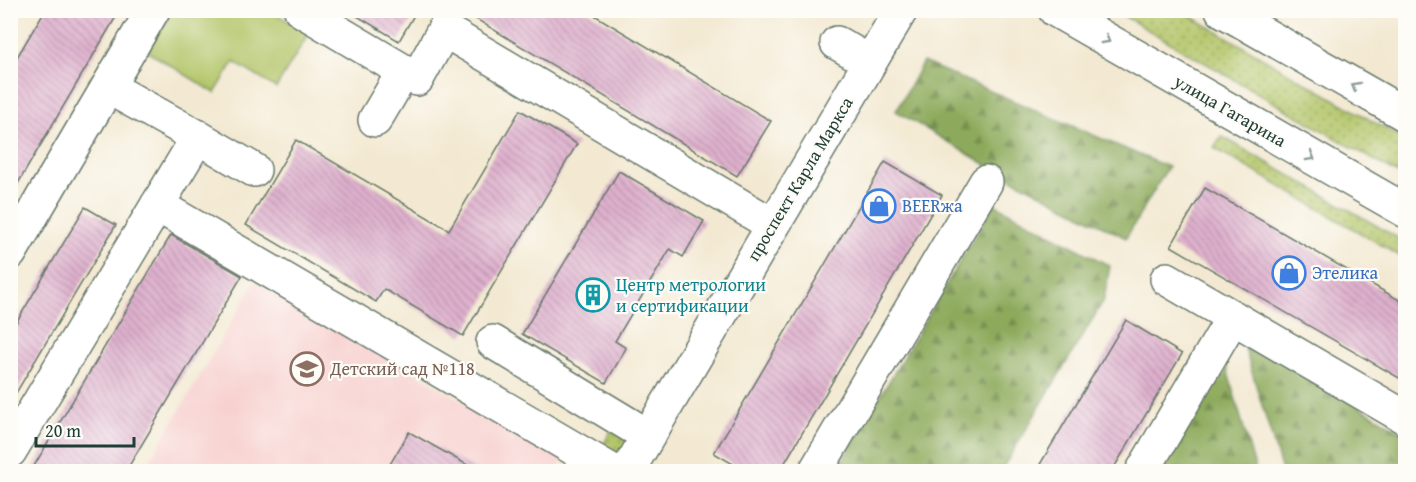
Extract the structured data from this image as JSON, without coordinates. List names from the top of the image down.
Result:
{
  "streets": {
    "main road": ["улица Гагарина", "проспект Карла Маркса"]
  },
  "places": {
    "shop": ["BEERжа", "Этелика"],
    "building": ["Центр метрологии и сертификации"],
    "school or university": ["Детский сад №118"]
  },
  "scale_bar": "20 m"
}
